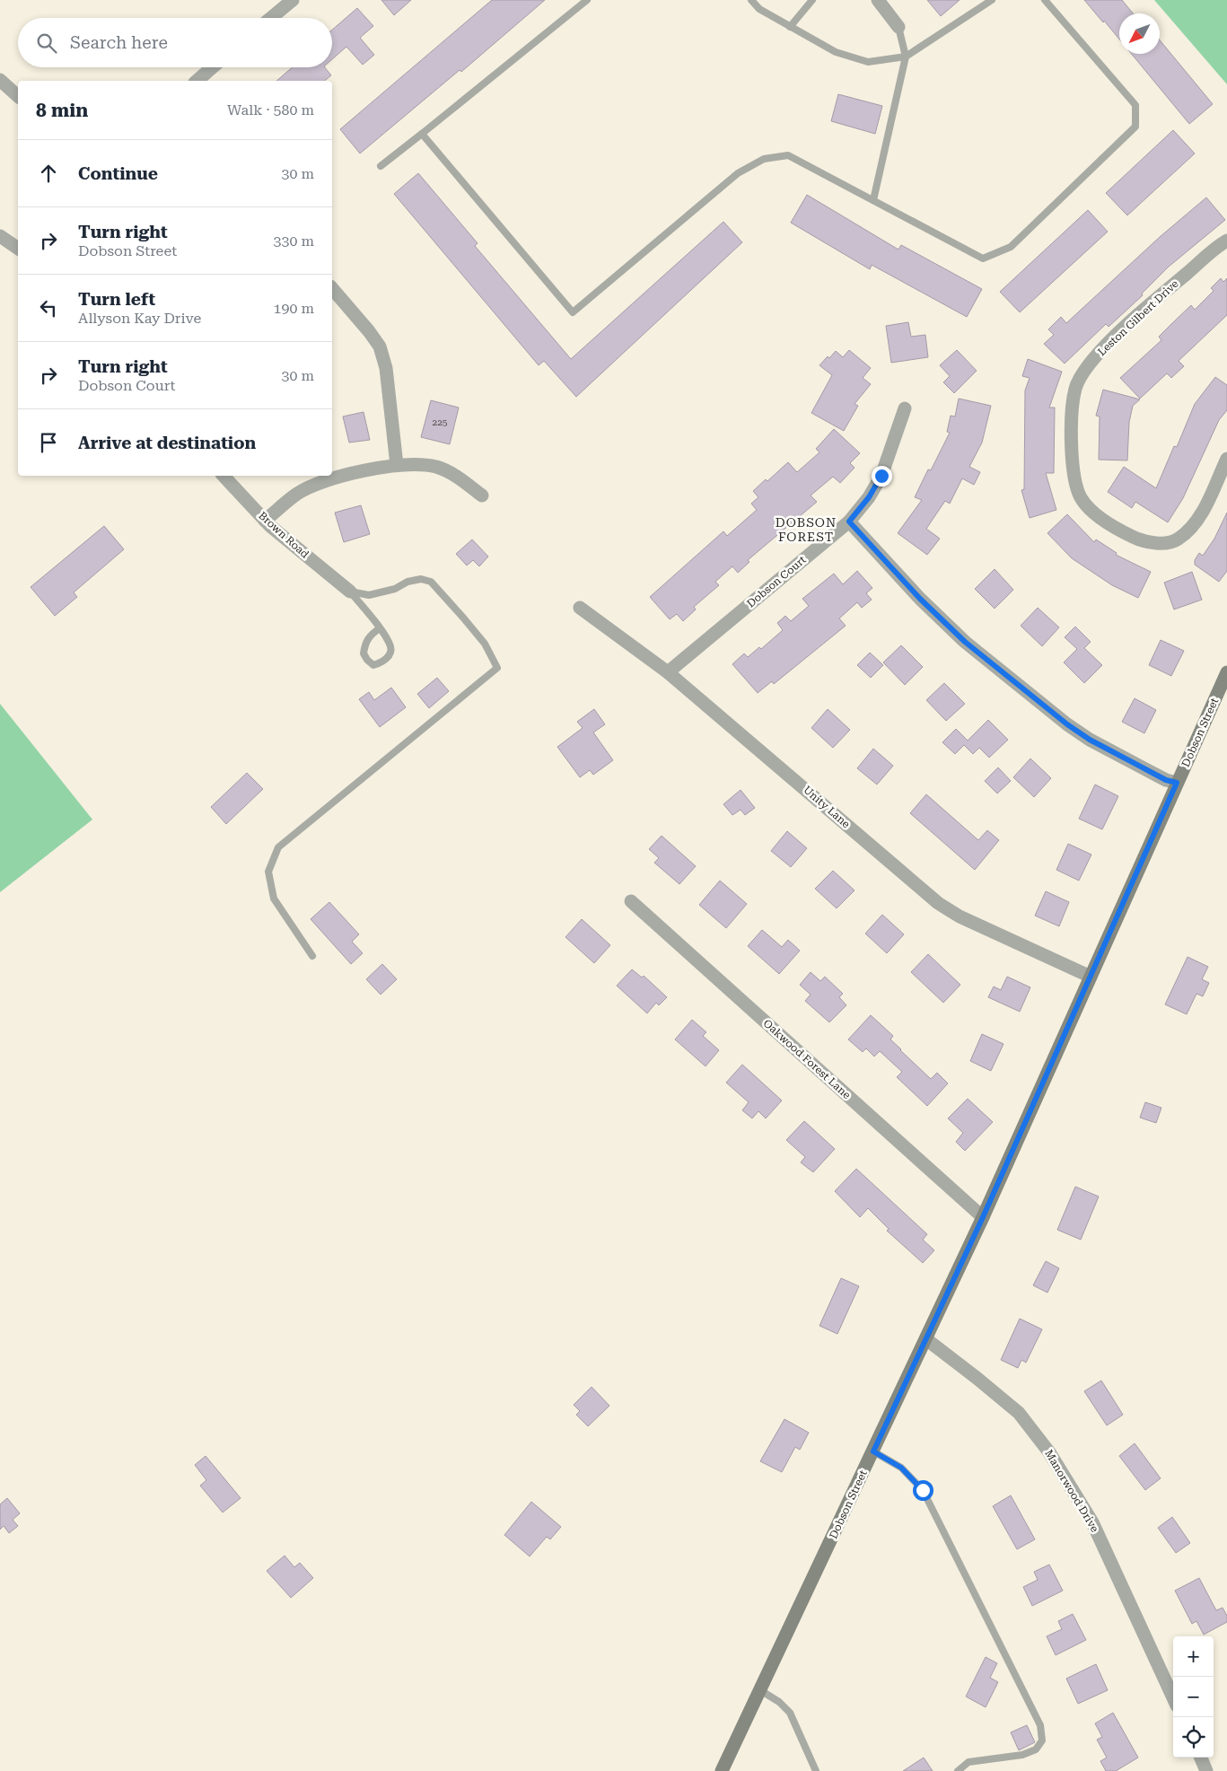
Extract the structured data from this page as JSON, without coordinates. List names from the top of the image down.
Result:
{
  "streets": {
    "street": [
      "Leston Gilbert Drive",
      "Brown Road",
      "Dobson Court",
      "Dobson Street",
      "Unity Lane",
      "Oakwood Forest Lane",
      "Manorwood Drive"
    ]
  },
  "crossings": [
    ["Dobson Court", "Unity Lane"],
    ["Dobson Street", "Unity Lane"],
    ["Dobson Street", "Oakwood Forest Lane"],
    ["Dobson Street", "Manorwood Drive"]
  ],
  "districts": ["DOBSON FOREST"],
  "house_numbers": ["225"],
  "north": "bottom left",
  "page": {
    "search": "Search here",
    "heading": ["8 min", "Walk · 580 m"],
    "list": [
      ["Continue", "30 m"],
      ["Turn right", "Dobson Street", "330 m"],
      ["Turn left", "Allyson Kay Drive", "190 m"],
      ["Turn right", "Dobson Court", "30 m"],
      "Arrive at destination"
    ],
    "map_buttons": ["+", "−"]
  }
}
